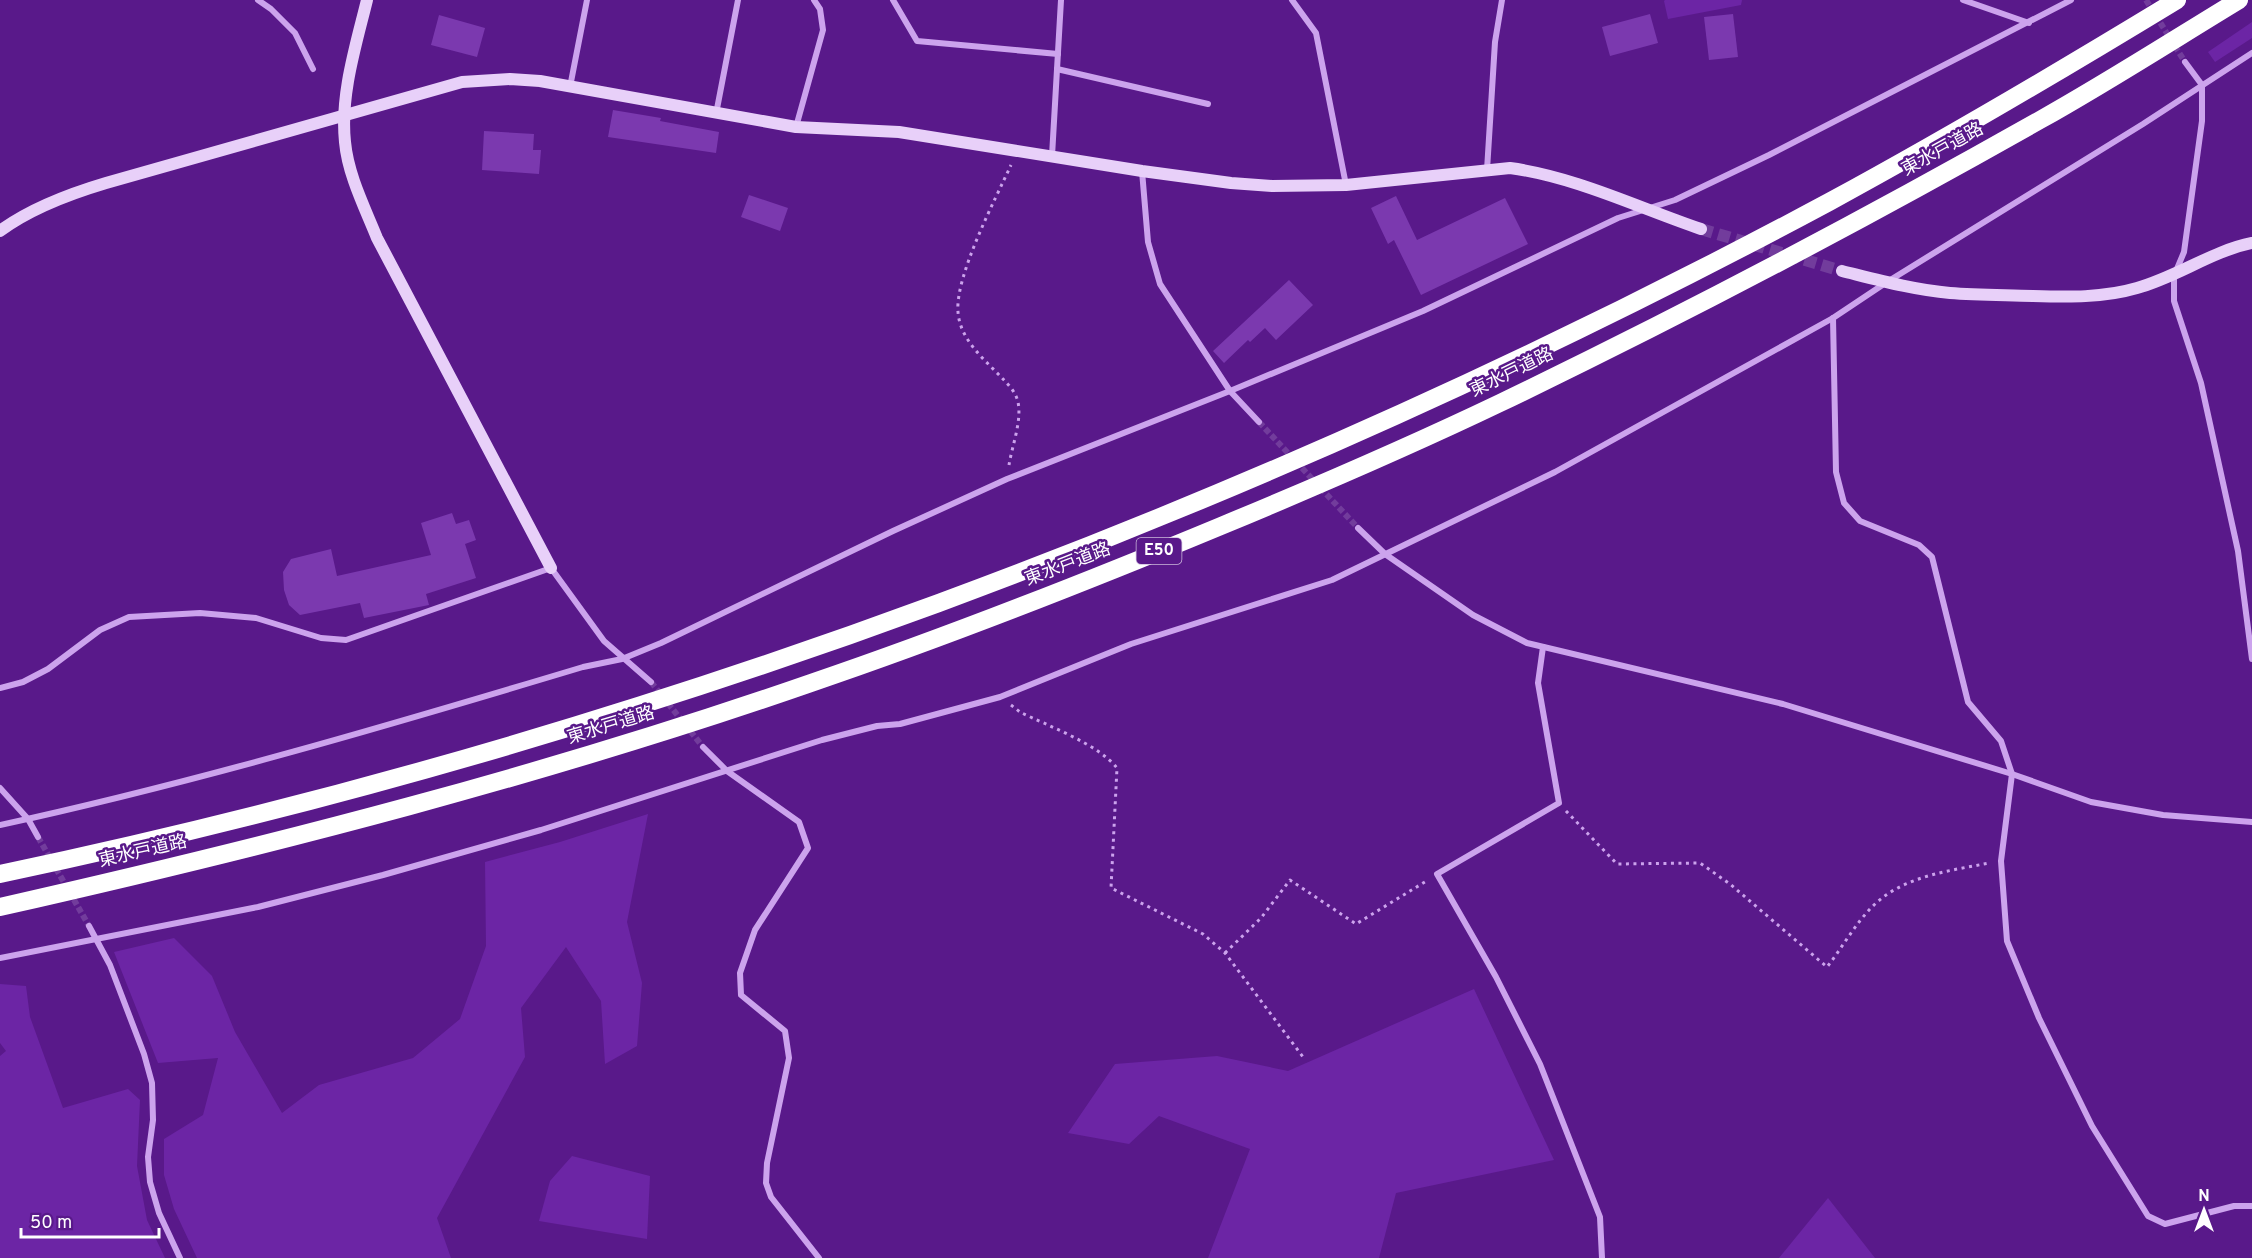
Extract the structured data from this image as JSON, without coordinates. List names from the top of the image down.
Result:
{
  "streets": {
    "highway": ["東水戸道路", "E50"]
  },
  "scale_bar": "50 m",
  "north": "top"
}
